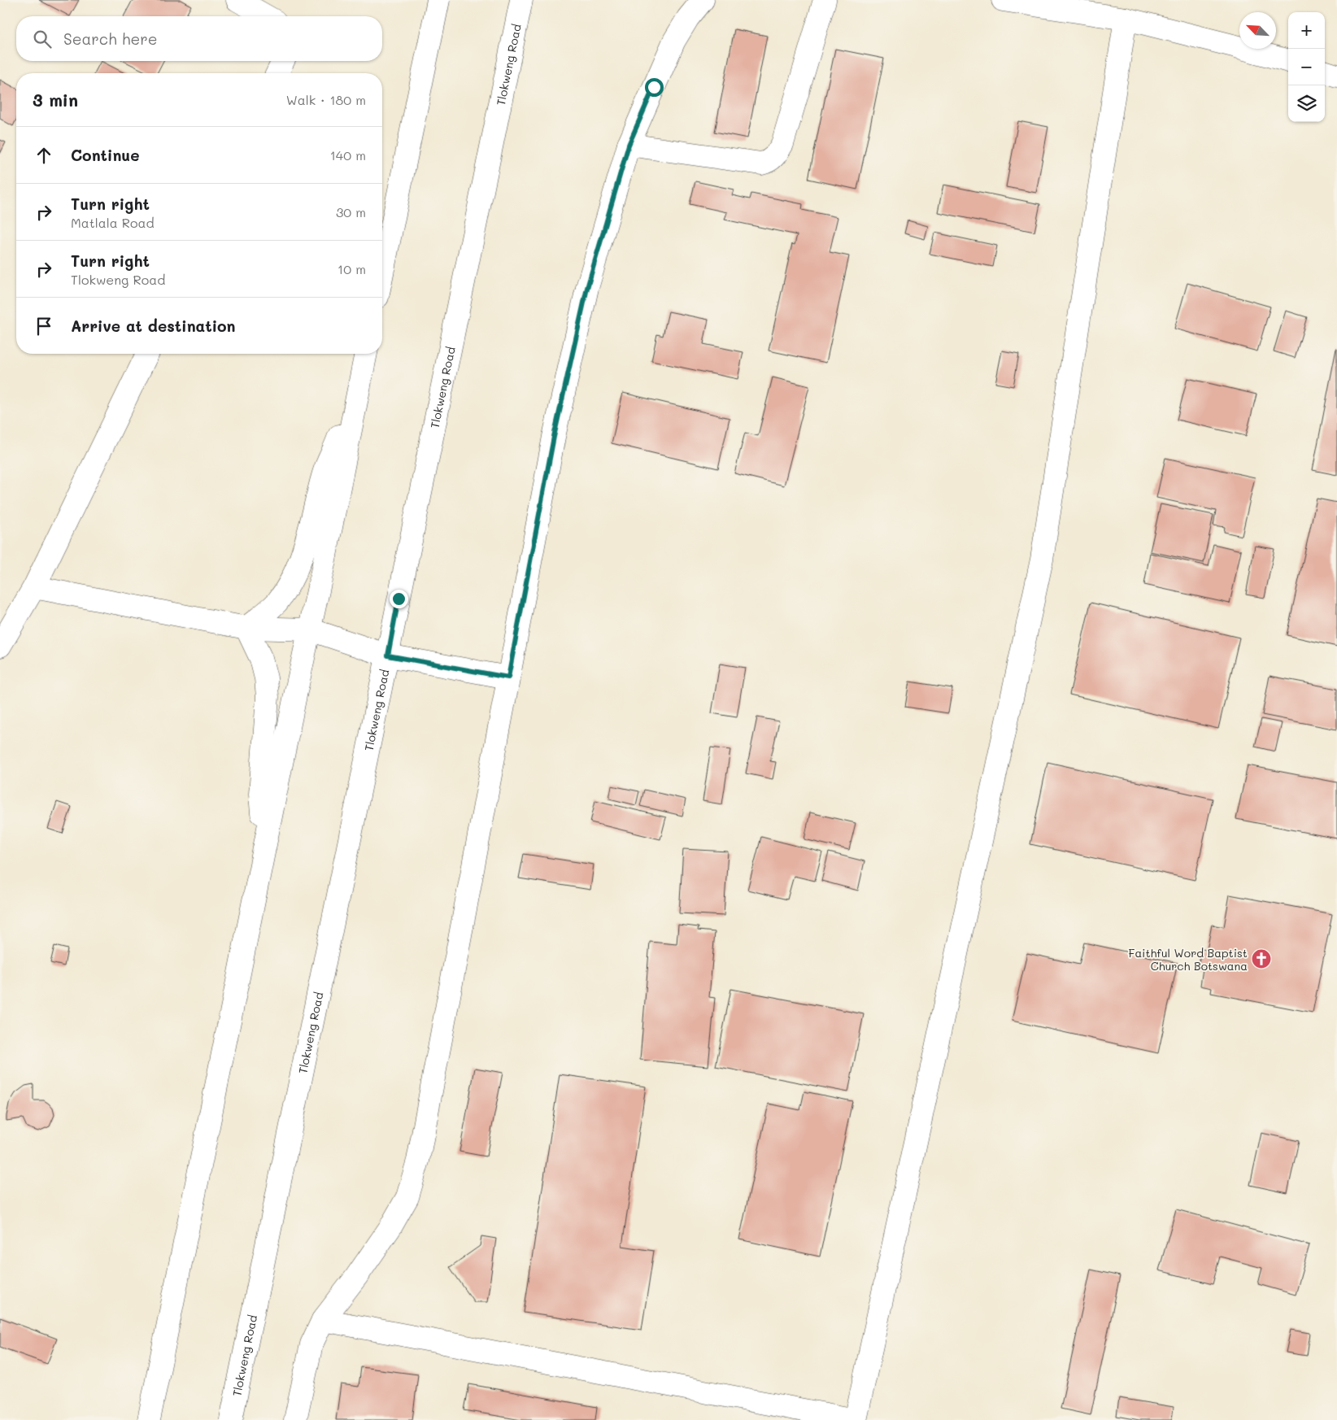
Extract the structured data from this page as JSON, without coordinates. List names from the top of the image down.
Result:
{
  "streets": {
    "street": ["Tlokweng Road"]
  },
  "places": {
    "church": ["Faithful Word Baptist Church Botswana"]
  },
  "north": "top left",
  "page": {
    "map_buttons": ["+", "−"],
    "search": "Search here",
    "heading": ["3 min", "Walk · 180 m"],
    "list": [
      ["Continue", "140 m"],
      ["Turn right", "Matlala Road", "30 m"],
      ["Turn right", "Tlokweng Road", "10 m"],
      "Arrive at destination"
    ]
  }
}
